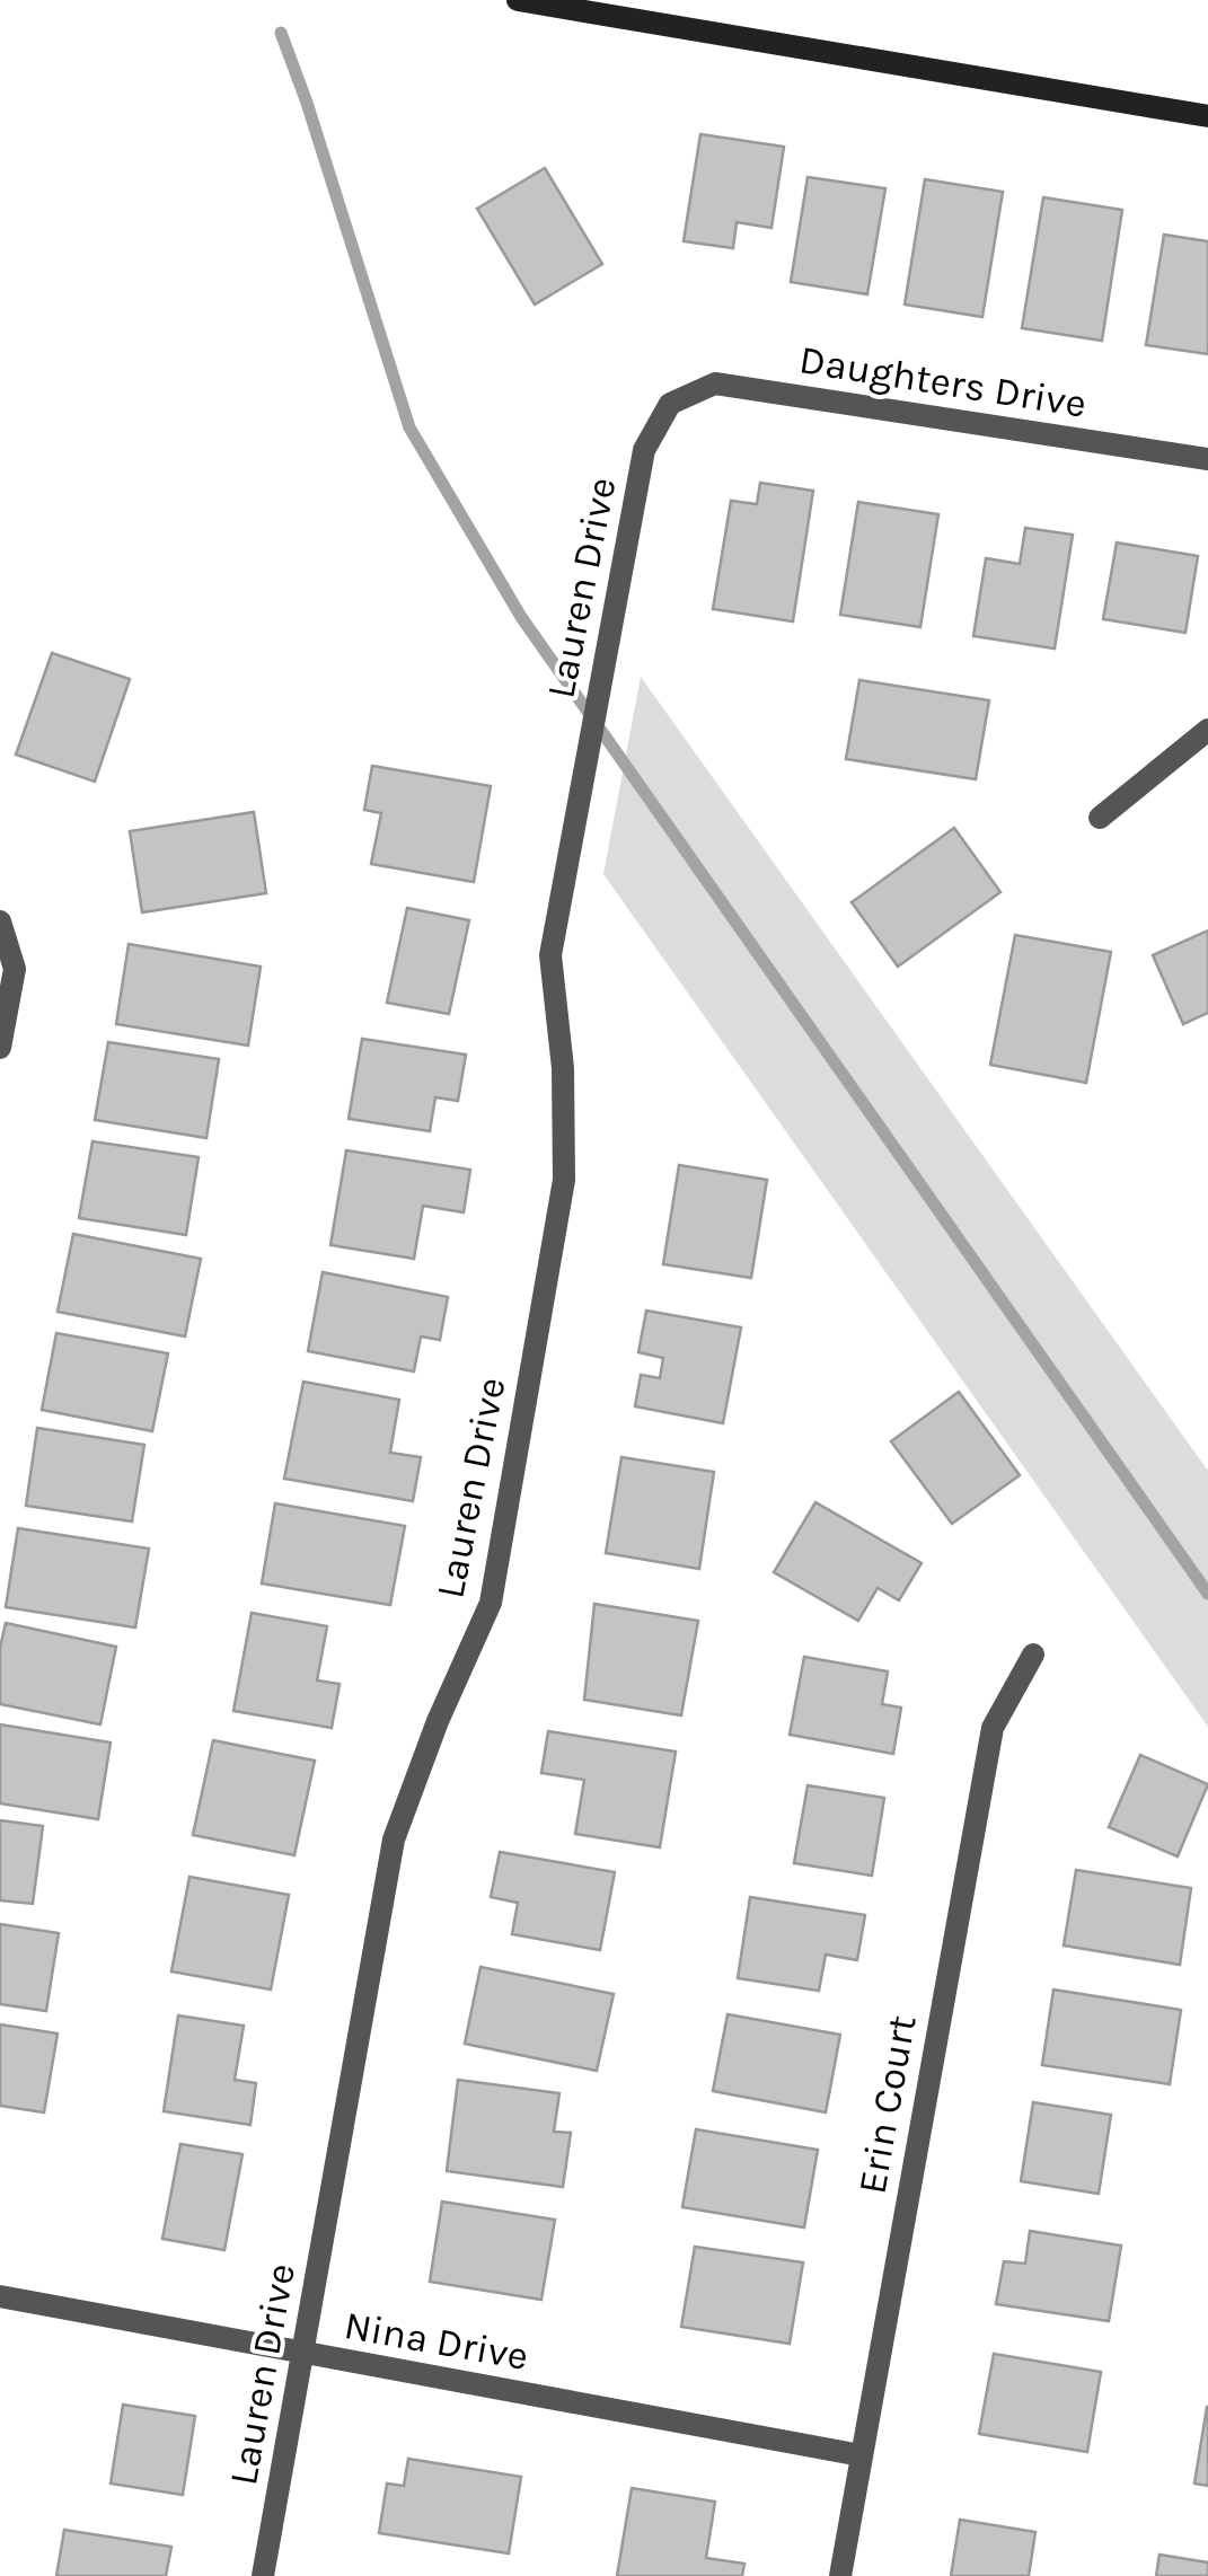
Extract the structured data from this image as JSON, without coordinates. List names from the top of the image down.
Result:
{
  "streets": {
    "street": [
      "Daughters Drive",
      "Lauren Drive",
      "Erin Court",
      "Nina Drive"
    ]
  },
  "crossings": [
    ["Daughters Drive", "Lauren Drive"],
    ["Lauren Drive", "Nina Drive"],
    ["Erin Court", "Nina Drive"]
  ]
}
